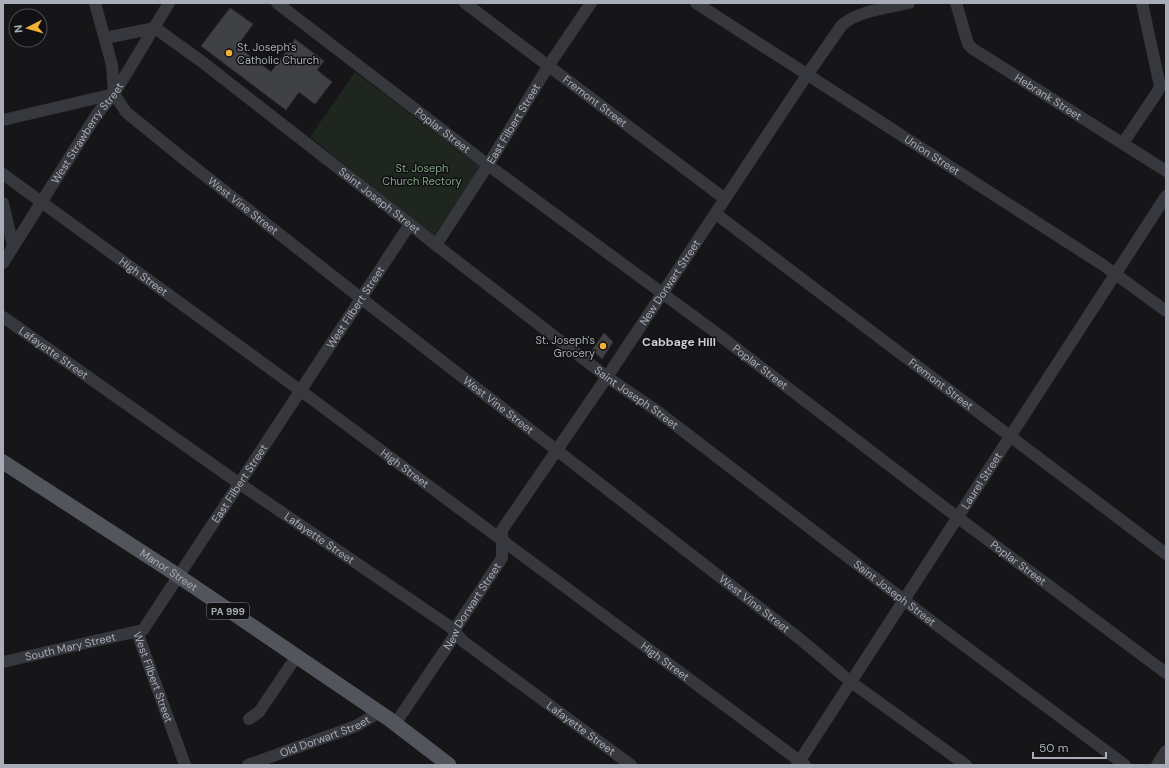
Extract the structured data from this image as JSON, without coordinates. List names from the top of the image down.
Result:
{
  "streets": {
    "main road": ["Manor Street", "PA 999"],
    "street": [
      "Hebrank Street",
      "Fremont Street",
      "East Filbert Street",
      "Poplar Street",
      "West Strawberry Street",
      "Union Street",
      "Saint Joseph Street",
      "West Vine Street",
      "High Street",
      "New Dorwart Street",
      "West Filbert Street",
      "Lafayette Street",
      "Laurel Street",
      "South Mary Street",
      "Old Dorwart Street"
    ]
  },
  "crossings": [
    ["Fremont Street", "East Filbert Street"],
    ["Fremont Street", "New Dorwart Street"],
    ["Fremont Street", "Laurel Street"],
    ["East Filbert Street", "Poplar Street"],
    ["East Filbert Street", "Saint Joseph Street"],
    ["East Filbert Street", "High Street"],
    ["East Filbert Street", "West Filbert Street"],
    ["East Filbert Street", "Lafayette Street"],
    ["East Filbert Street", "Manor Street"],
    ["Poplar Street", "New Dorwart Street"],
    ["Poplar Street", "Laurel Street"],
    ["West Strawberry Street", "Saint Joseph Street"],
    ["West Strawberry Street", "West Vine Street"],
    ["West Strawberry Street", "High Street"],
    ["Union Street", "New Dorwart Street"],
    ["Union Street", "Laurel Street"],
    ["Saint Joseph Street", "New Dorwart Street"],
    ["Saint Joseph Street", "West Filbert Street"],
    ["Saint Joseph Street", "Laurel Street"],
    ["West Vine Street", "New Dorwart Street"],
    ["West Vine Street", "West Filbert Street"],
    ["West Vine Street", "Laurel Street"],
    ["High Street", "New Dorwart Street"],
    ["High Street", "West Filbert Street"],
    ["High Street", "Laurel Street"],
    ["New Dorwart Street", "Lafayette Street"],
    ["New Dorwart Street", "Manor Street"],
    ["West Filbert Street", "Manor Street"],
    ["West Filbert Street", "South Mary Street"],
    ["Manor Street", "Old Dorwart Street"]
  ],
  "districts": ["Cabbage Hill"],
  "parks": ["St. Joseph Church Rectory"],
  "places": ["St. Joseph's Catholic Church", "St. Joseph's Grocery"],
  "scale_bar": "50 m",
  "north": "left"
}
